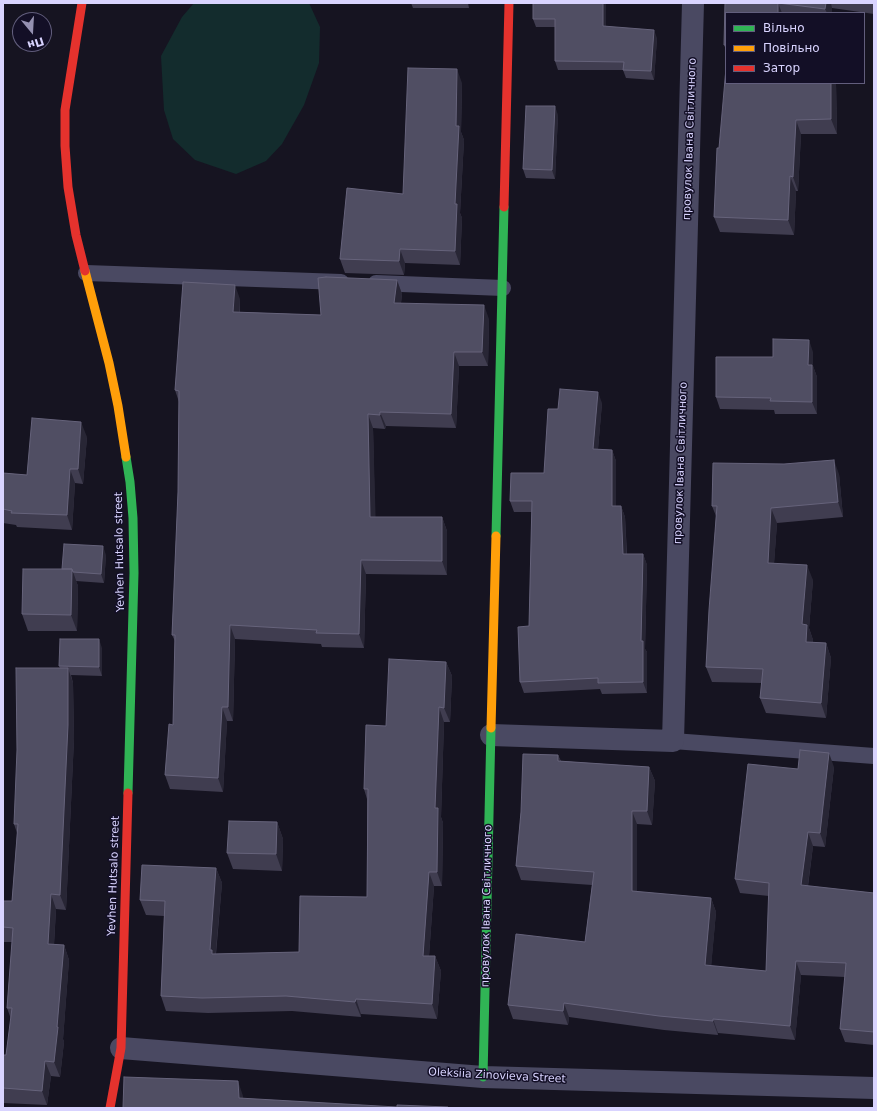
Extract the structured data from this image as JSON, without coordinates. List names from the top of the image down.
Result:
{
  "streets": {
    "street": ["провулок Івана Світличного", "Yevhen Hutsalo street", "Oleksiia Zinovieva Street"]
  },
  "crossings": [
    ["провулок Івана Світличного", "Oleksiia Zinovieva Street"],
    ["Yevhen Hutsalo street", "Oleksiia Zinovieva Street"]
  ],
  "legend": ["Вільно", "Повільно", "Затор"],
  "north": "bottom"
}
